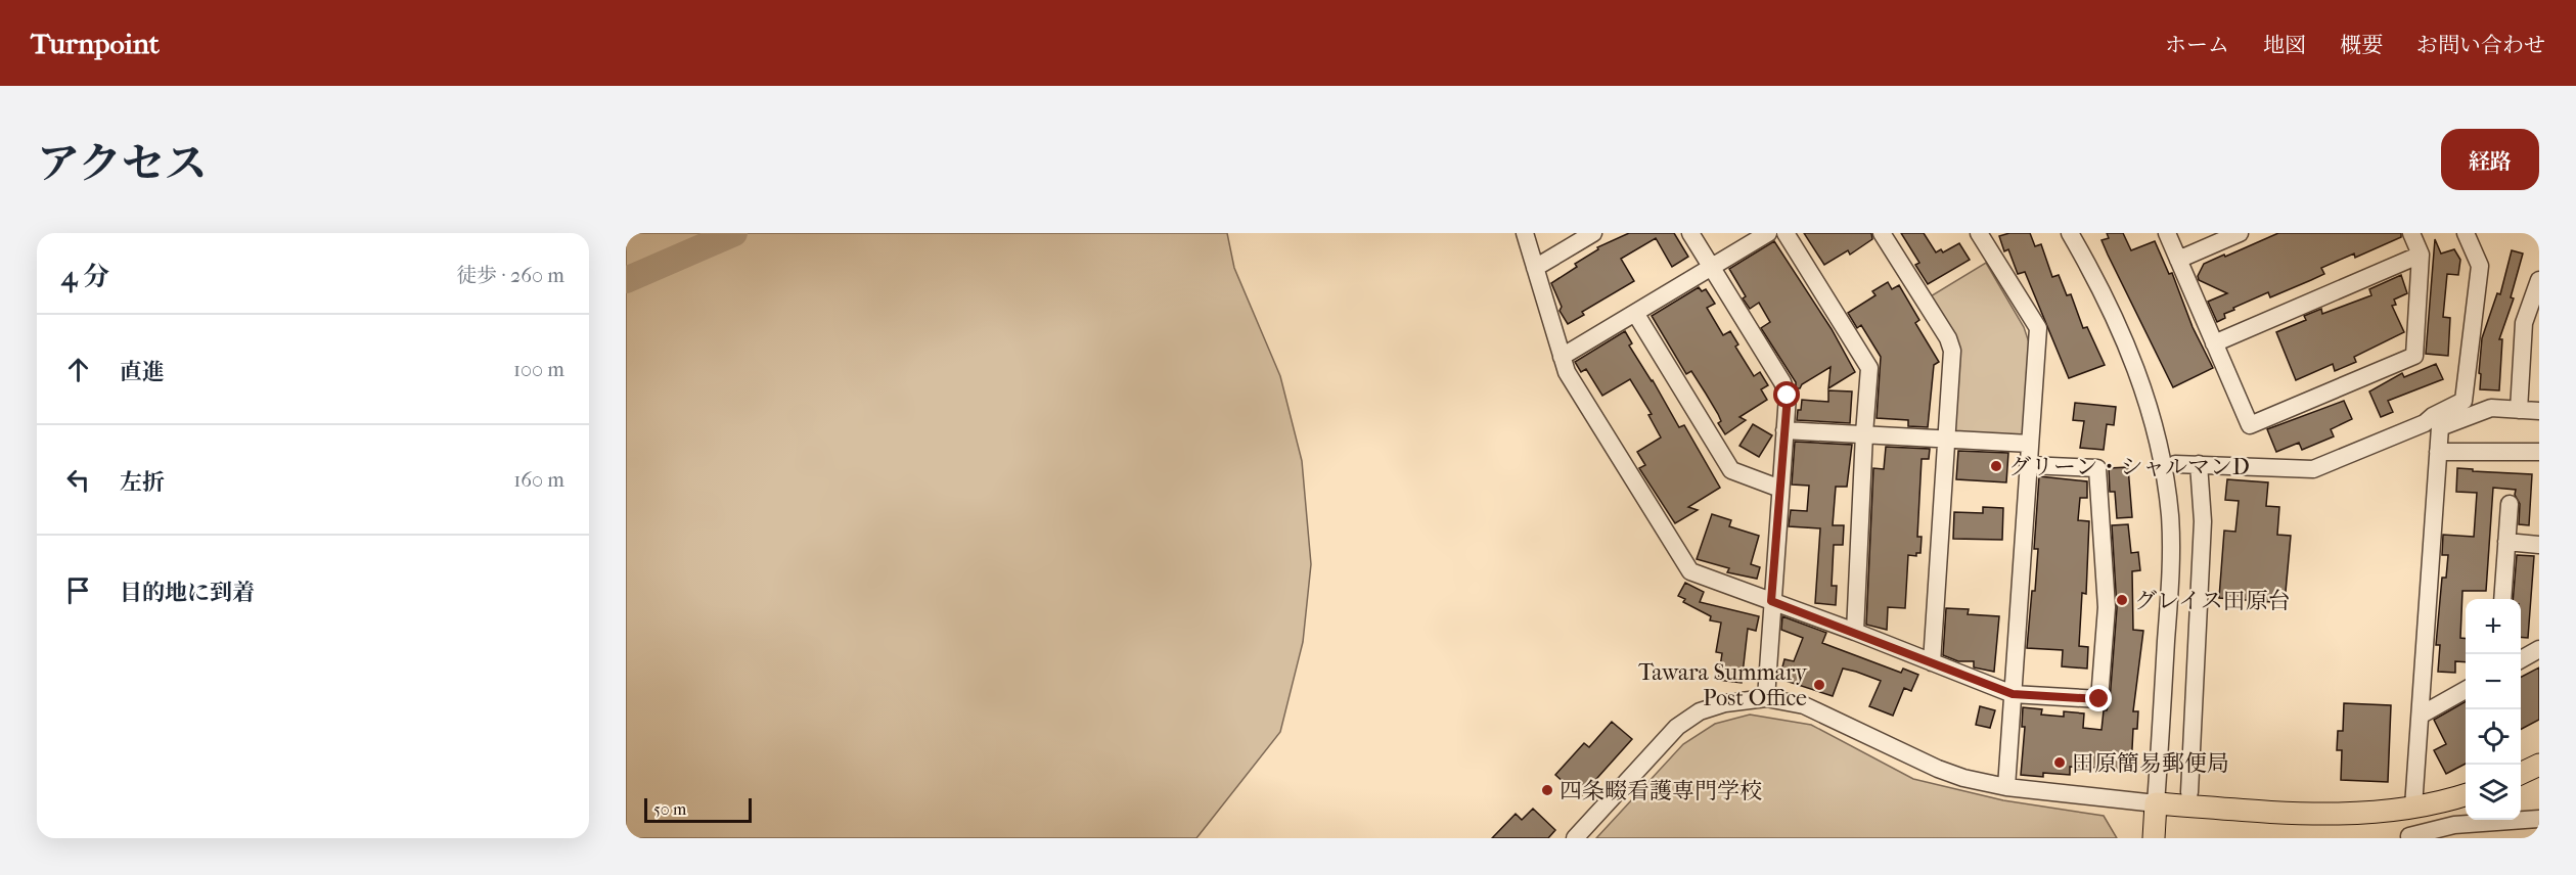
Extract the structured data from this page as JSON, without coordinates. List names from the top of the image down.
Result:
{
  "places": [
    "グリーン・シャルマンD",
    "グレイス田原台",
    "Tawara Summary Post Office",
    "田原簡易郵便局",
    "四条畷看護専門学校"
  ],
  "scale_bar": "50 m",
  "page": {
    "header": "Turnpoint",
    "nav": [
      "ホーム",
      "地図",
      "概要",
      "お問い合わせ"
    ],
    "title": "アクセス",
    "buttons": "経路",
    "heading": ["4 分", "徒歩 · 260 m"],
    "list": [
      ["直進", "100 m"],
      ["左折", "160 m"],
      "目的地に到着"
    ],
    "map_buttons": ["+", "−"],
    "scale": "50 m"
  }
}
